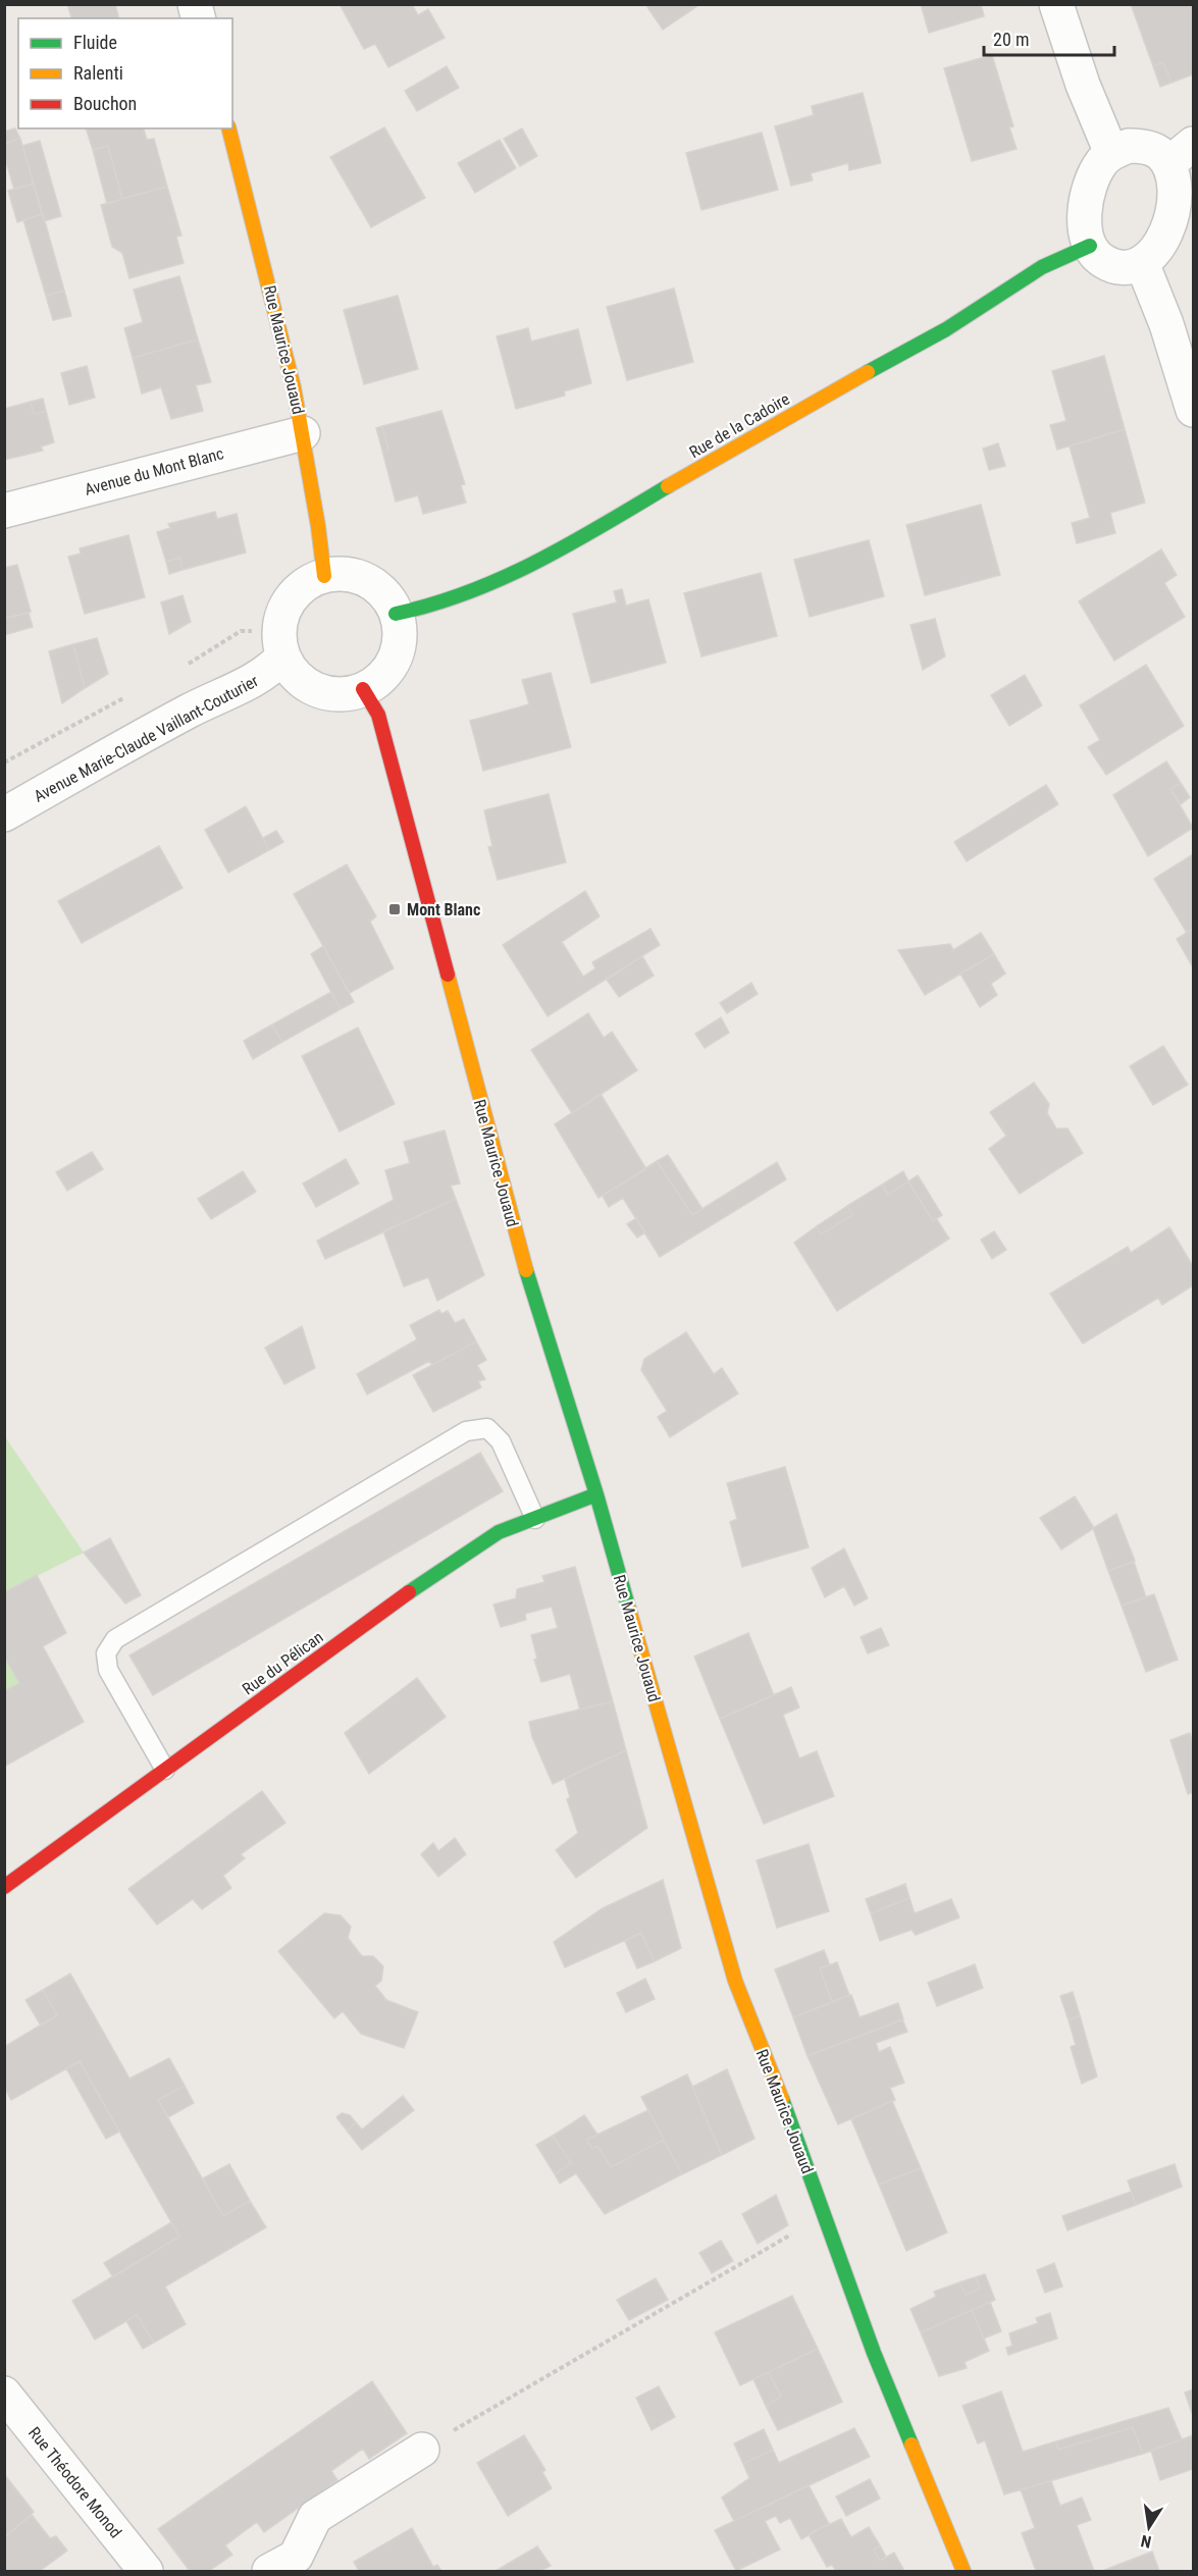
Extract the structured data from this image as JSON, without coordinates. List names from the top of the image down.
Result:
{
  "streets": {
    "street": [
      "Rue Maurice Jouaud",
      "Rue de la Cadoire",
      "Avenue du Mont Blanc",
      "Avenue Marie-Claude Vaillant-Couturier",
      "Rue du Pélican",
      "Rue Théodore Monod"
    ]
  },
  "crossings": [
    ["Rue Maurice Jouaud", "Rue de la Cadoire"],
    ["Rue Maurice Jouaud", "Avenue du Mont Blanc"],
    ["Rue Maurice Jouaud", "Avenue Marie-Claude Vaillant-Couturier"],
    ["Rue Maurice Jouaud", "Rue du Pélican"],
    ["Rue de la Cadoire", "Avenue Marie-Claude Vaillant-Couturier"]
  ],
  "places": {
    "transit": ["Mont Blanc"]
  },
  "legend": ["Fluide", "Ralenti", "Bouchon"],
  "scale_bar": "20 m",
  "north": "bottom"
}
